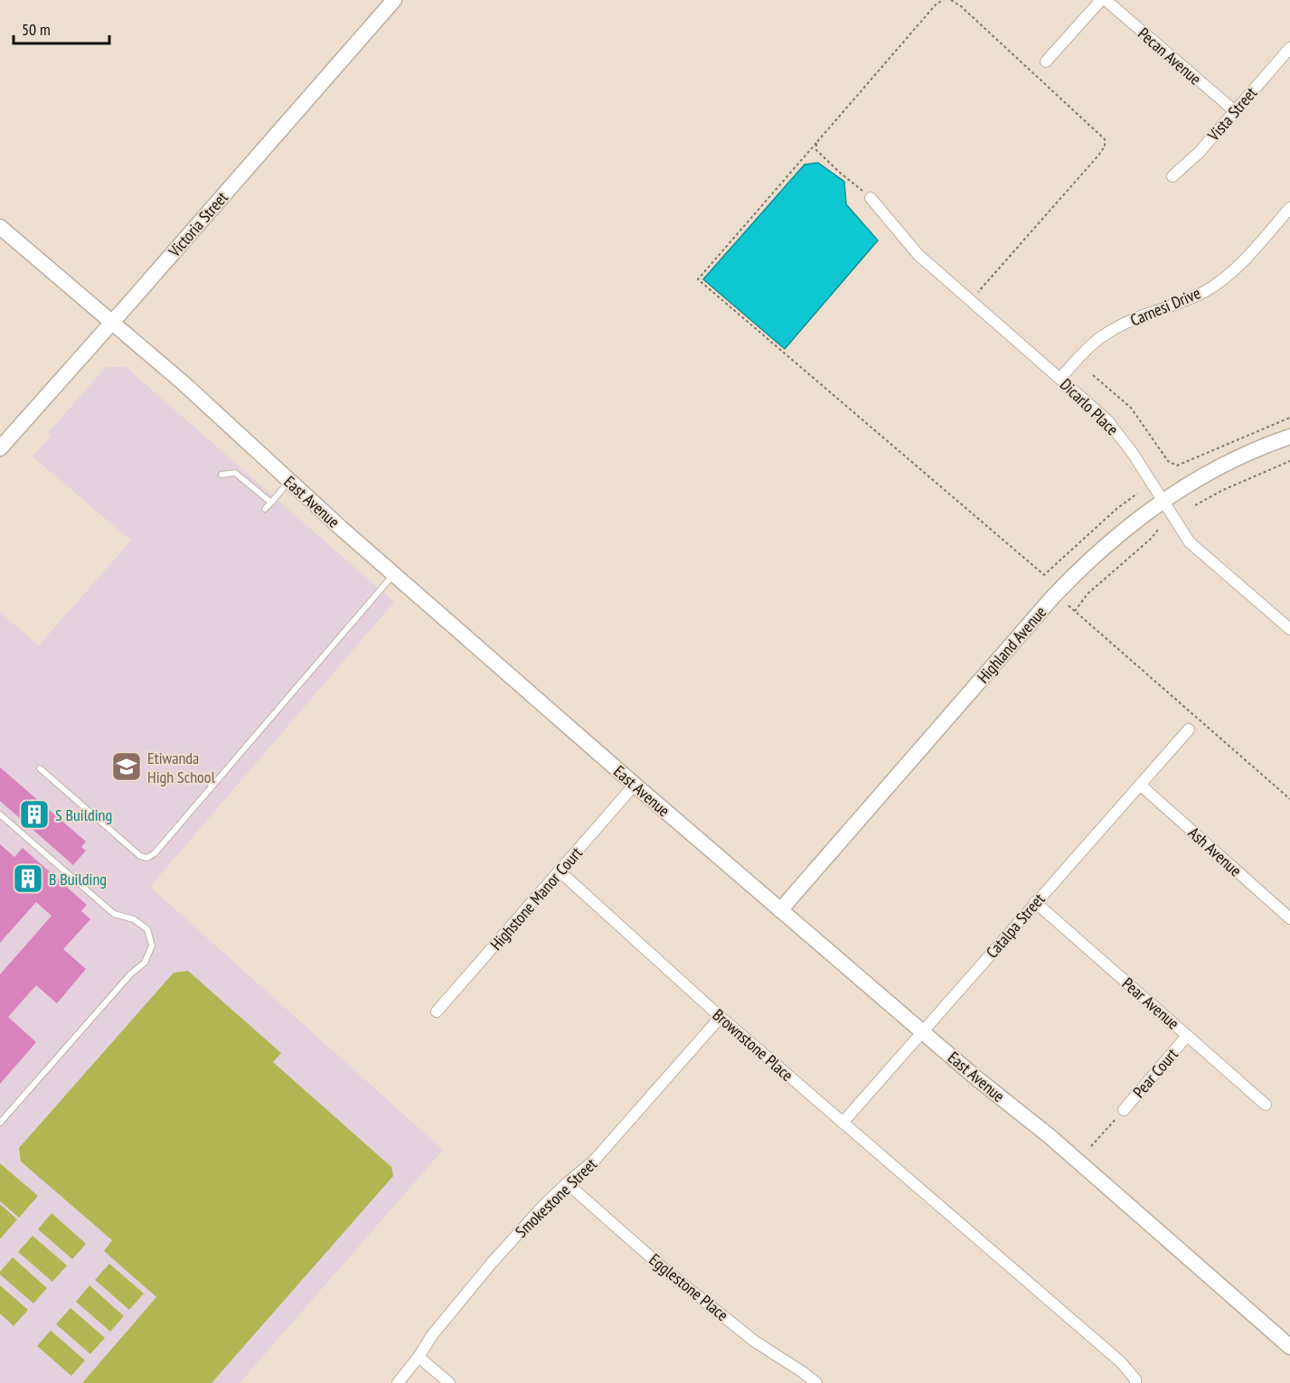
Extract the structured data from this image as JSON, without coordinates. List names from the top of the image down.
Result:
{
  "streets": {
    "main road": ["Victoria Street", "East Avenue", "Highland Avenue"],
    "street": [
      "Pecan Avenue",
      "Vista Street",
      "Carnesi Drive",
      "Dicarlo Place",
      "Ash Avenue",
      "Highstone Manor Court",
      "Catalpa Street",
      "Pear Avenue",
      "Brownstone Place",
      "Pear Court",
      "Smokestone Street",
      "Egglestone Place"
    ]
  },
  "crossings": [
    ["Pecan Avenue", "Vista Street"],
    ["Victoria Street", "East Avenue"],
    ["Carnesi Drive", "Dicarlo Place"],
    ["Dicarlo Place", "Highland Avenue"],
    ["East Avenue", "Highland Avenue"],
    ["East Avenue", "Highstone Manor Court"],
    ["East Avenue", "Catalpa Street"],
    ["Ash Avenue", "Catalpa Street"],
    ["Highstone Manor Court", "Brownstone Place"],
    ["Catalpa Street", "Pear Avenue"],
    ["Catalpa Street", "Brownstone Place"],
    ["Pear Avenue", "Pear Court"],
    ["Brownstone Place", "Smokestone Street"],
    ["Smokestone Street", "Egglestone Place"]
  ],
  "places": {
    "school or university": ["Etiwanda High School"],
    "building": ["S Building", "B Building"]
  },
  "scale_bar": "50 m"
}
